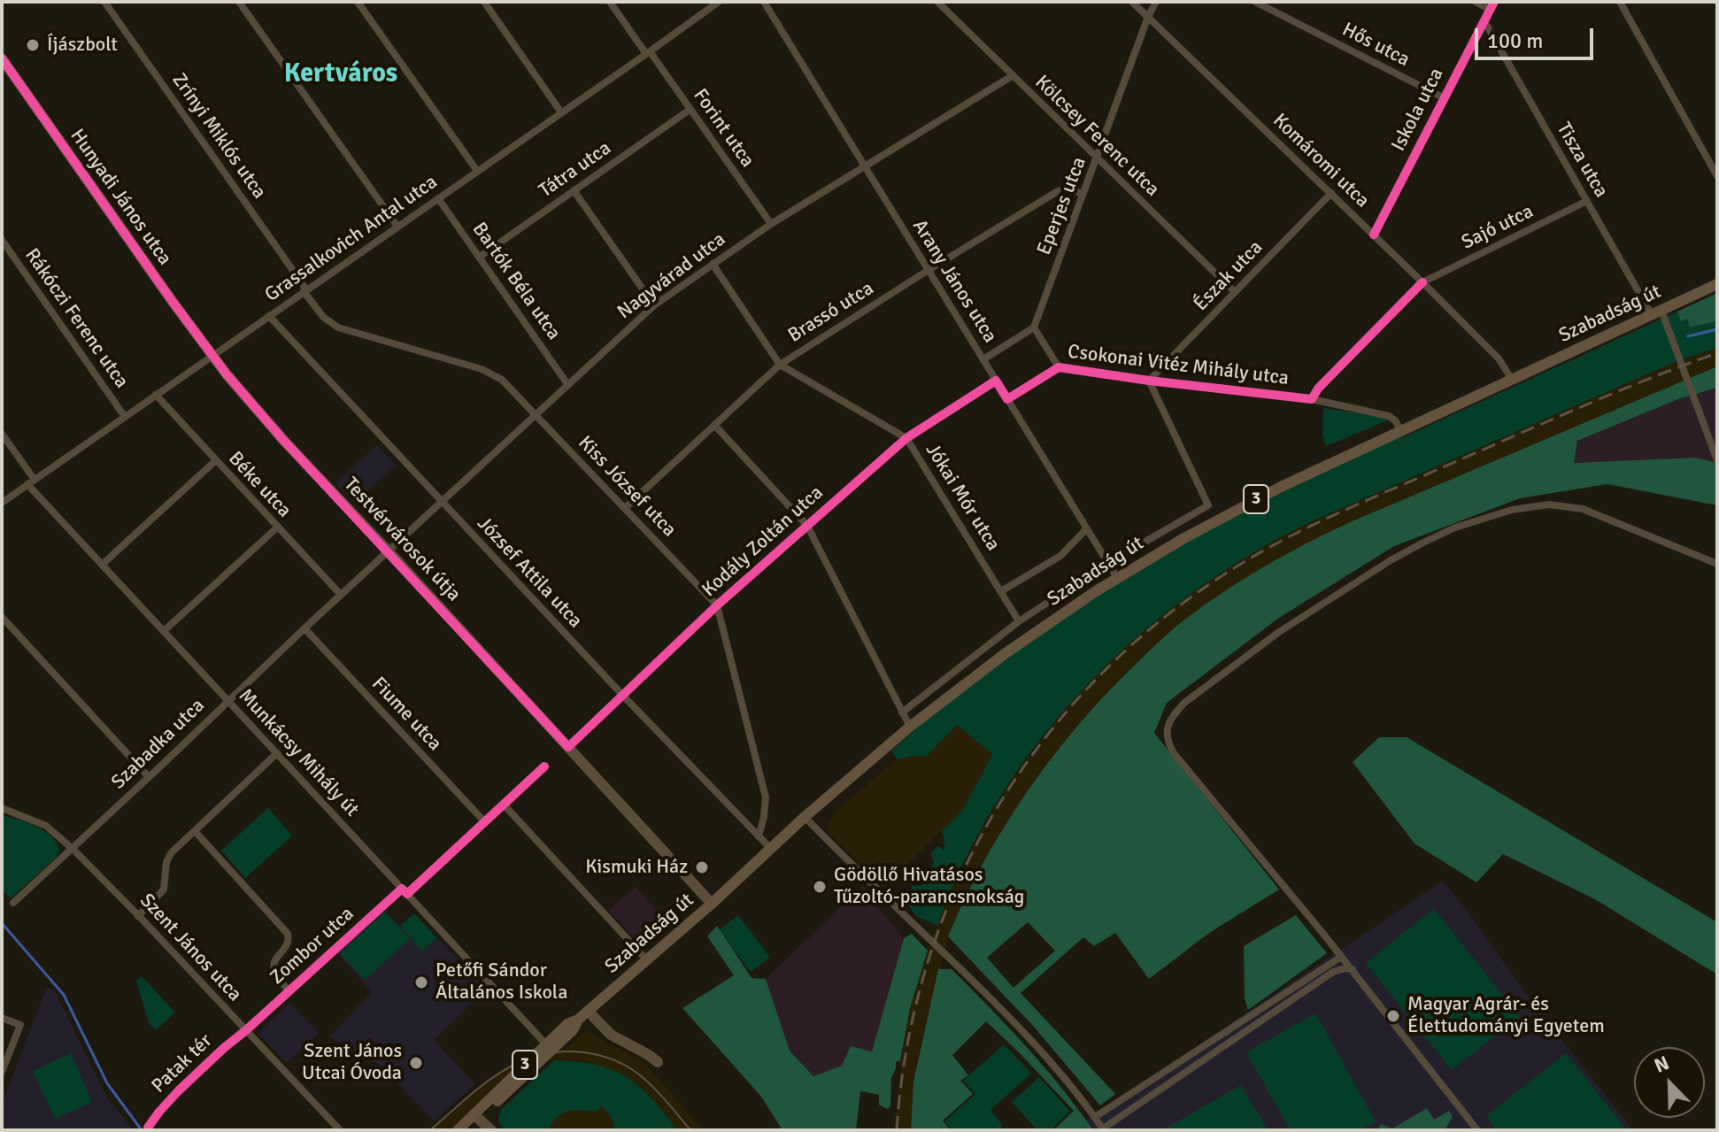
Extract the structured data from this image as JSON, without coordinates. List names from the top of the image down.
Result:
{
  "streets": {
    "main road": ["Szabadság út", "3"],
    "street": [
      "Hős utca",
      "Iskola utca",
      "Forint utca",
      "Zrínyi Miklós utca",
      "Kölcsey Ferenc utca",
      "Tisza utca",
      "Komáromi utca",
      "Tátra utca",
      "Hunyadi János utca",
      "Eperjes utca",
      "Sajó utca",
      "Grassalkovich Antal utca",
      "Nagyvárad utca",
      "Észak utca",
      "Bartók Béla utca",
      "Arany János utca",
      "Brassó utca",
      "Rákóczi Ferenc utca",
      "Csokonai Vitéz Mihály utca",
      "Béke utca",
      "Kiss József utca",
      "Jókai Mór utca",
      "Testvérvárosok útja",
      "Kodály Zoltán utca",
      "József Attila utca",
      "Fiume utca",
      "Szabadka utca",
      "Munkácsy Mihály út",
      "Zombor utca",
      "Szent János utca"
    ],
    "cycle path": ["Patak tér"]
  },
  "crossings": [
    ["Hős utca", "Iskola utca"],
    ["Iskola utca", "Tisza utca"],
    ["Iskola utca", "Komáromi utca"],
    ["Forint utca", "Tátra utca"],
    ["Forint utca", "Grassalkovich Antal utca"],
    ["Forint utca", "Nagyvárad utca"],
    ["Zrínyi Miklós utca", "Grassalkovich Antal utca"],
    ["Zrínyi Miklós utca", "Kiss József utca"],
    ["Kölcsey Ferenc utca", "Eperjes utca"],
    ["Kölcsey Ferenc utca", "Nagyvárad utca"],
    ["Kölcsey Ferenc utca", "Észak utca"],
    ["Tisza utca", "Sajó utca"],
    ["Tisza utca", "Szabadság út"],
    ["Komáromi utca", "Eperjes utca"],
    ["Komáromi utca", "Sajó utca"],
    ["Komáromi utca", "Észak utca"],
    ["Komáromi utca", "Szabadság út"],
    ["Tátra utca", "Bartók Béla utca"],
    ["Hunyadi János utca", "Grassalkovich Antal utca"],
    ["Hunyadi János utca", "Testvérvárosok útja"],
    ["Eperjes utca", "Brassó utca"],
    ["Eperjes utca", "Csokonai Vitéz Mihály utca"],
    ["Sajó utca", "Csokonai Vitéz Mihály utca"],
    ["Grassalkovich Antal utca", "Bartók Béla utca"],
    ["Grassalkovich Antal utca", "Rákóczi Ferenc utca"],
    ["Grassalkovich Antal utca", "Béke utca"],
    ["Grassalkovich Antal utca", "Kiss József utca"],
    ["Grassalkovich Antal utca", "Testvérvárosok útja"],
    ["Grassalkovich Antal utca", "József Attila utca"],
    ["Grassalkovich Antal utca", "Munkácsy Mihály út"],
    ["Nagyvárad utca", "Bartók Béla utca"],
    ["Nagyvárad utca", "Arany János utca"],
    ["Nagyvárad utca", "Kiss József utca"],
    ["Nagyvárad utca", "Jókai Mór utca"],
    ["Nagyvárad utca", "Testvérvárosok útja"],
    ["Nagyvárad utca", "József Attila utca"],
    ["Nagyvárad utca", "Szabadka utca"],
    ["Észak utca", "Szabadság út"],
    ["Észak utca", "Csokonai Vitéz Mihály utca"],
    ["Arany János utca", "Brassó utca"],
    ["Arany János utca", "Szabadság út"],
    ["Arany János utca", "Csokonai Vitéz Mihály utca"],
    ["Arany János utca", "Kodály Zoltán utca"],
    ["Brassó utca", "Kiss József utca"],
    ["Brassó utca", "Jókai Mór utca"],
    ["Szabadság út", "Csokonai Vitéz Mihály utca"],
    ["Szabadság út", "Jókai Mór utca"],
    ["Szabadság út", "Testvérvárosok útja"],
    ["Szabadság út", "József Attila utca"],
    ["Szabadság út", "Munkácsy Mihály út"],
    ["Béke utca", "Szabadka utca"],
    ["Kiss József utca", "Kodály Zoltán utca"],
    ["Kiss József utca", "József Attila utca"],
    ["Jókai Mór utca", "Kodály Zoltán utca"],
    ["Testvérvárosok útja", "Kodály Zoltán utca"],
    ["Testvérvárosok útja", "Szabadka utca"],
    ["Kodály Zoltán utca", "József Attila utca"],
    ["Fiume utca", "Szabadka utca"],
    ["Fiume utca", "Zombor utca"],
    ["Szabadka utca", "Munkácsy Mihály út"],
    ["Szabadka utca", "Szent János utca"],
    ["Munkácsy Mihály út", "Zombor utca"],
    ["Zombor utca", "Szent János utca"]
  ],
  "districts": ["Kertváros"],
  "places": [
    "Íjászbolt",
    "Kismuki Ház",
    "Gödöllő Hivatásos Tűzoltó-parancsnokság",
    "Petőfi Sándor Általános Iskola",
    "Magyar Agrár- és Élettudományi Egyetem",
    "Szent János Utcai Óvoda"
  ],
  "scale_bar": "100 m",
  "north": "top left"
}
